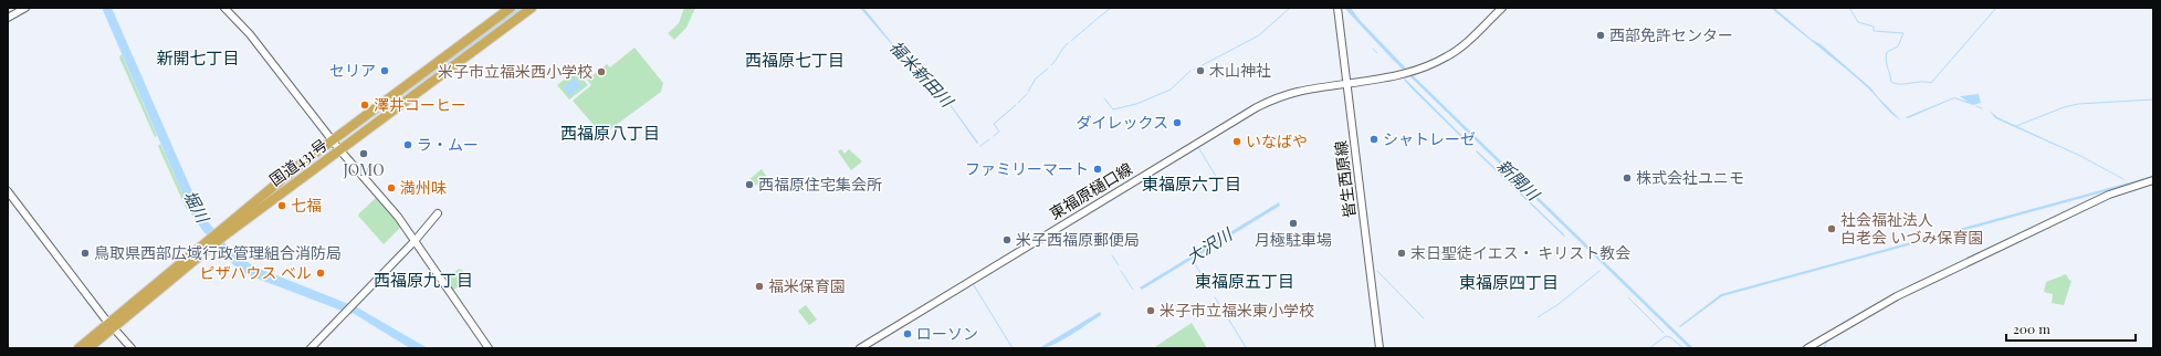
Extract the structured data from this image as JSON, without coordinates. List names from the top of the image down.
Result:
{
  "streets": {
    "highway": ["国道431号"],
    "street": ["皆生西原線", "東福原樋口線"]
  },
  "crossings": [
    ["皆生西原線", "東福原樋口線"]
  ],
  "districts": [
    "新開七丁目",
    "西福原七丁目",
    "西福原八丁目",
    "東福原六丁目",
    "西福原九丁目",
    "東福原五丁目",
    "東福原四丁目"
  ],
  "water": [
    "福米新田川",
    "新開川",
    "堀川",
    "大沢川"
  ],
  "places": [
    "西部免許センター",
    "セリア",
    "木山神社",
    "米子市立福米西小学校",
    "澤井コーヒー",
    "ダイレックス",
    "シャトレーゼ",
    "いなばや",
    "ラ・ムー",
    "JOMO",
    "ファミリーマート",
    "株式会社ユニモ",
    "西福原住宅集会所",
    "満州味",
    "七福",
    "月極駐車場",
    "社会福祉法人 白老会 いづみ保育園",
    "米子西福原郵便局",
    "鳥取県西部広域行政管理組合消防局",
    "末日聖徒イエス・ キリスト教会",
    "ピザハウス ベル",
    "福米保育園",
    "米子市立福米東小学校",
    "ローソン"
  ],
  "scale_bar": "200 m"
}
